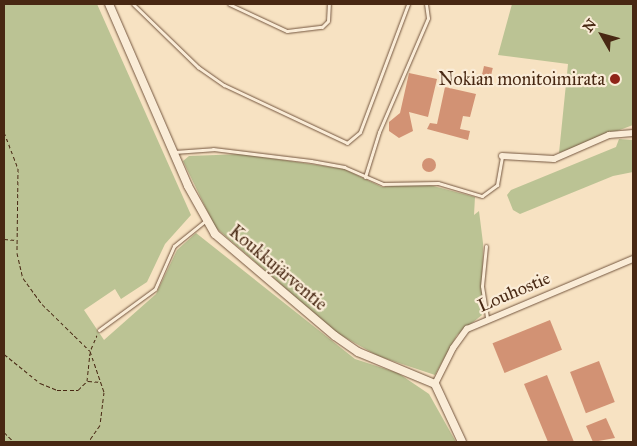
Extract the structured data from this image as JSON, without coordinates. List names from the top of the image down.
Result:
{
  "streets": {
    "street": ["Koukkujärventie", "Louhostie"]
  },
  "crossings": [
    ["Koukkujärventie", "Louhostie"]
  ],
  "places": ["Nokian monitoimirata"],
  "north": "top left"
}
